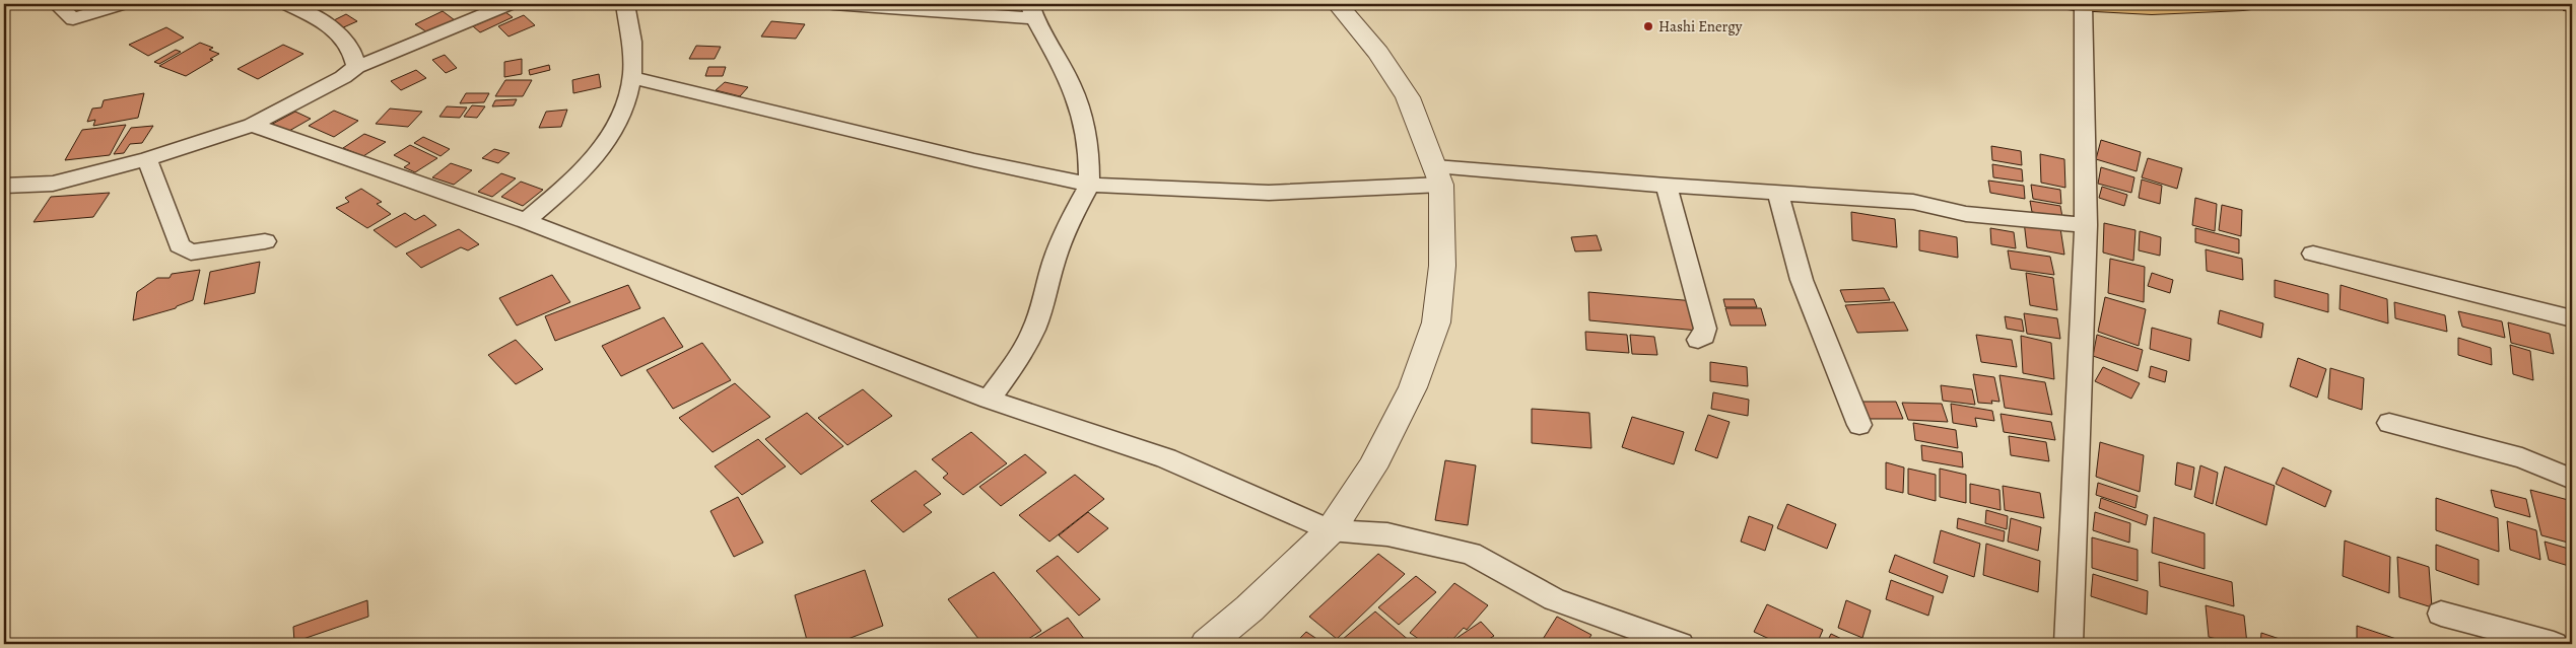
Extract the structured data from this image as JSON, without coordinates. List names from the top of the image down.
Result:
{
  "places": ["Hashi Energy"]
}
